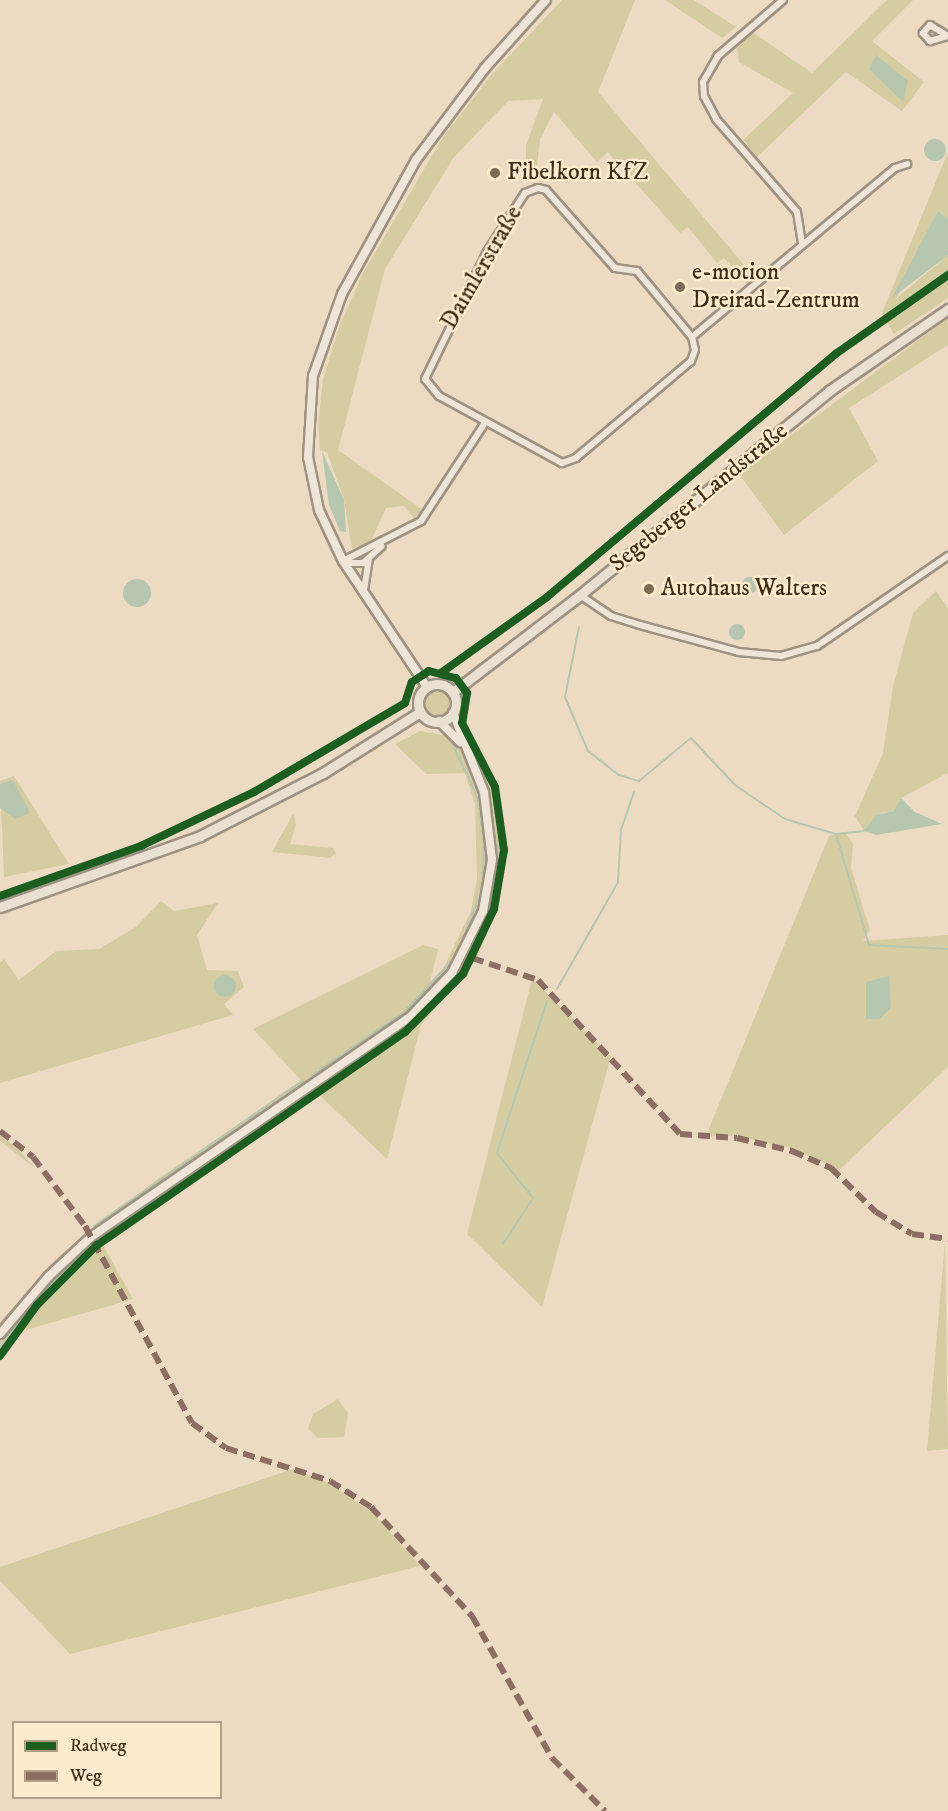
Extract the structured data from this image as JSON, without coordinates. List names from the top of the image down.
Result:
{
  "streets": {
    "main road": ["Segeberger Landstraße"],
    "street": ["Daimlerstraße"]
  },
  "places": ["Fibelkorn KfZ", "e-motion Dreirad-Zentrum", "Autohaus Walters"],
  "legend": ["Radweg", "Weg"]
}
